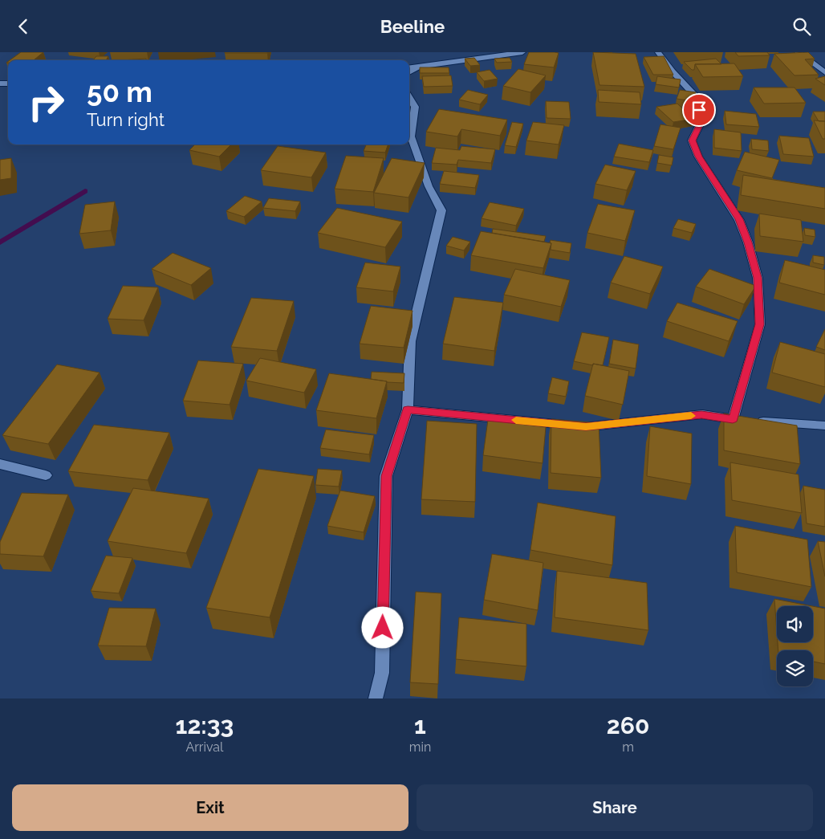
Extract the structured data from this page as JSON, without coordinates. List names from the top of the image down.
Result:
{
  "page": {
    "header": "Beeline",
    "turn": ["50 m", "Turn right"],
    "eta": [
      "12:33",
      "Arrival",
      "1",
      "min",
      "260",
      "m"
    ],
    "buttons": ["Exit", "Share"]
  }
}
